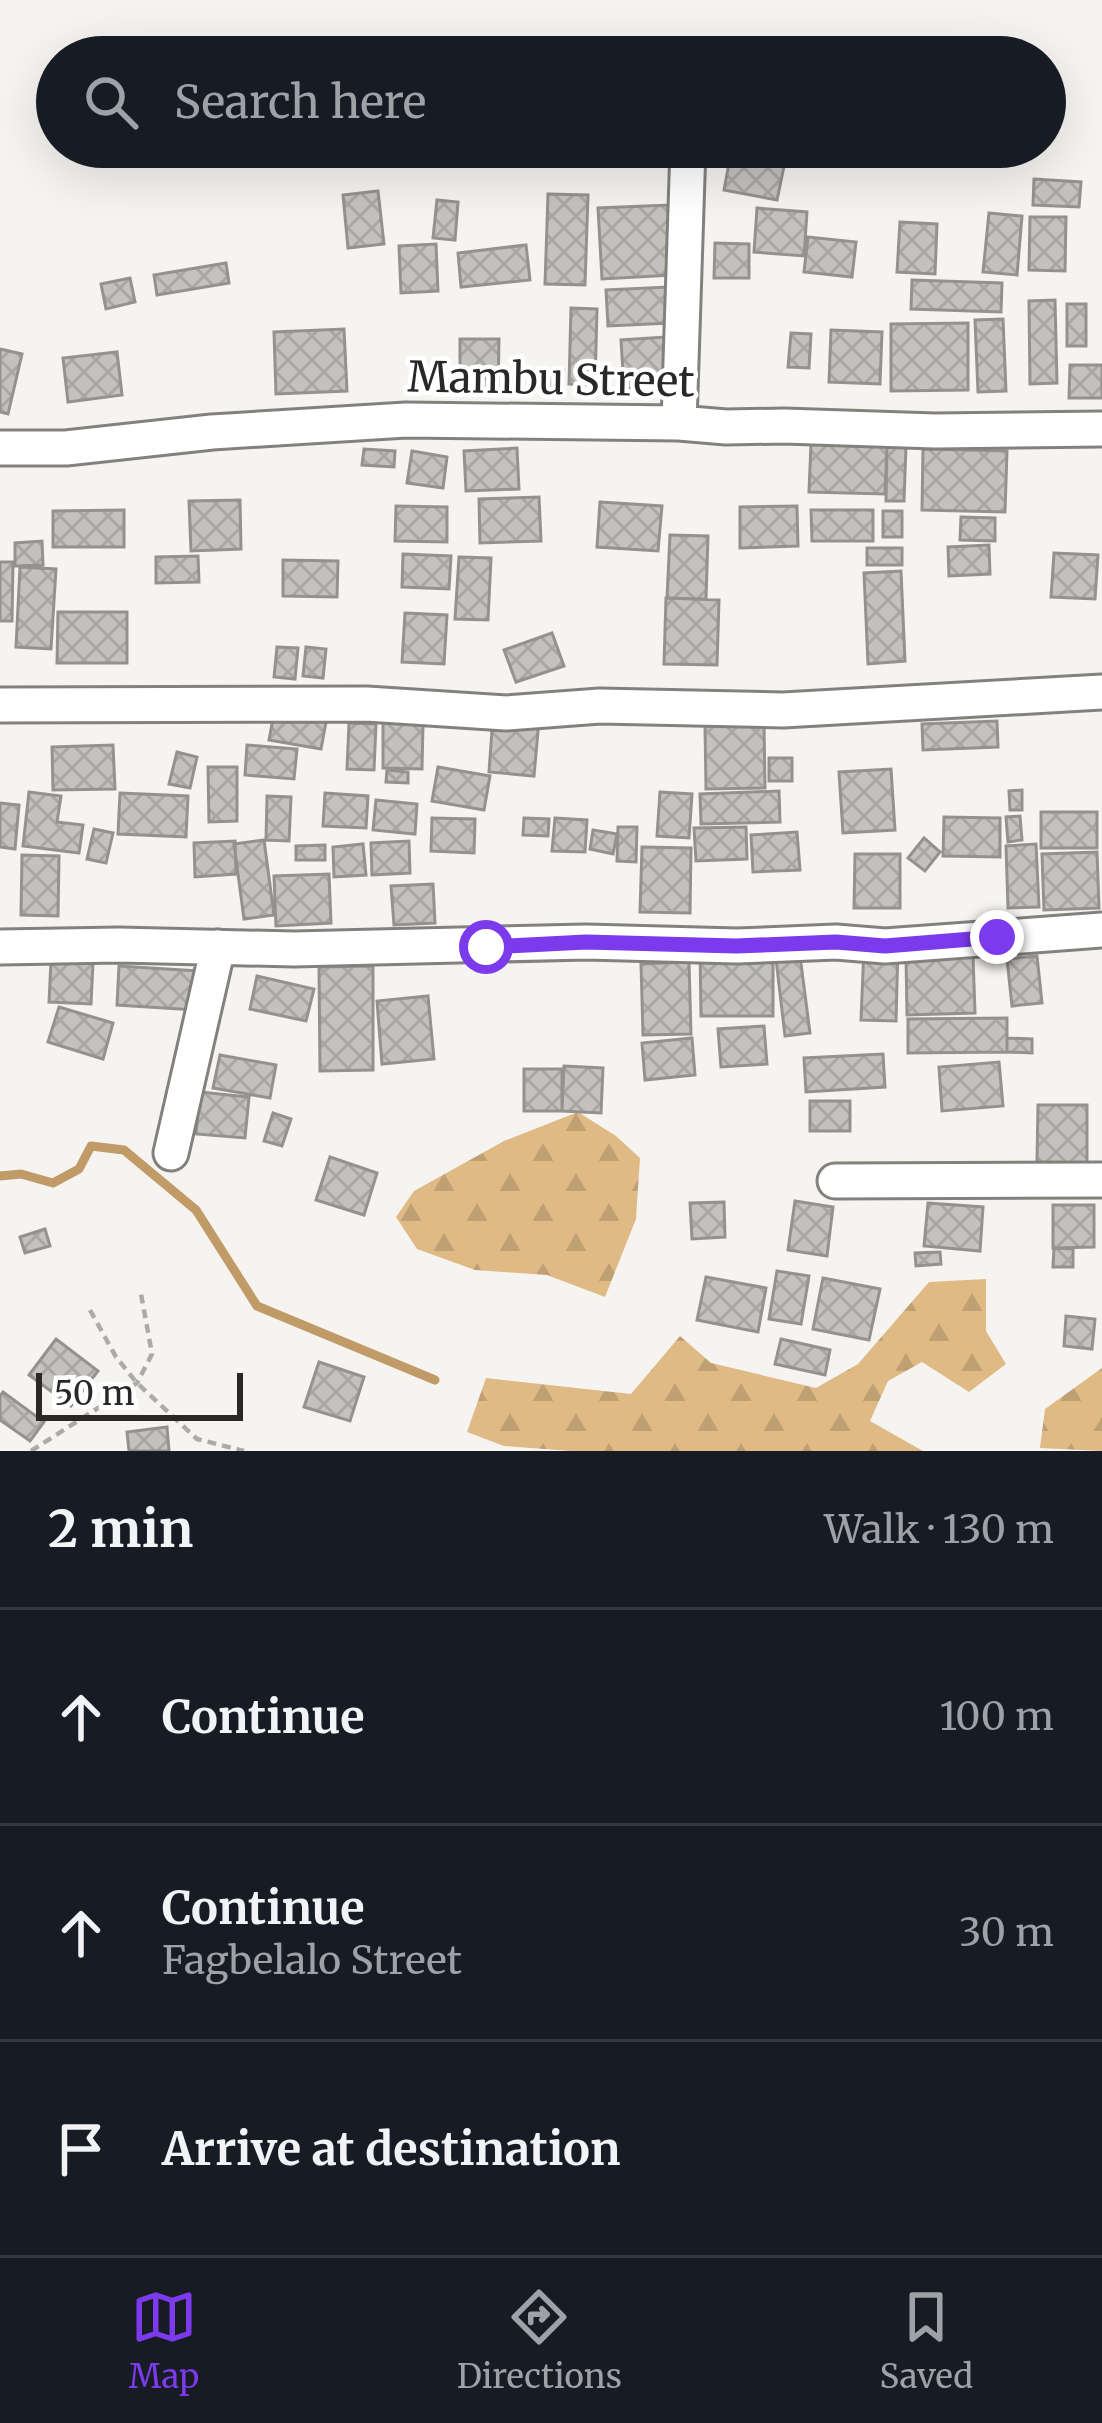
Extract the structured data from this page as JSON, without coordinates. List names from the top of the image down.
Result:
{
  "streets": {
    "street": ["Mambu Street"]
  },
  "scale_bar": "50 m",
  "page": {
    "search": "Search here",
    "scale": "50 m",
    "heading": ["2 min", "Walk · 130 m"],
    "list": [
      ["Continue", "100 m"],
      ["Continue", "Fagbelalo Street", "30 m"],
      "Arrive at destination"
    ],
    "nav": ["Map", "Directions", "Saved"]
  }
}
